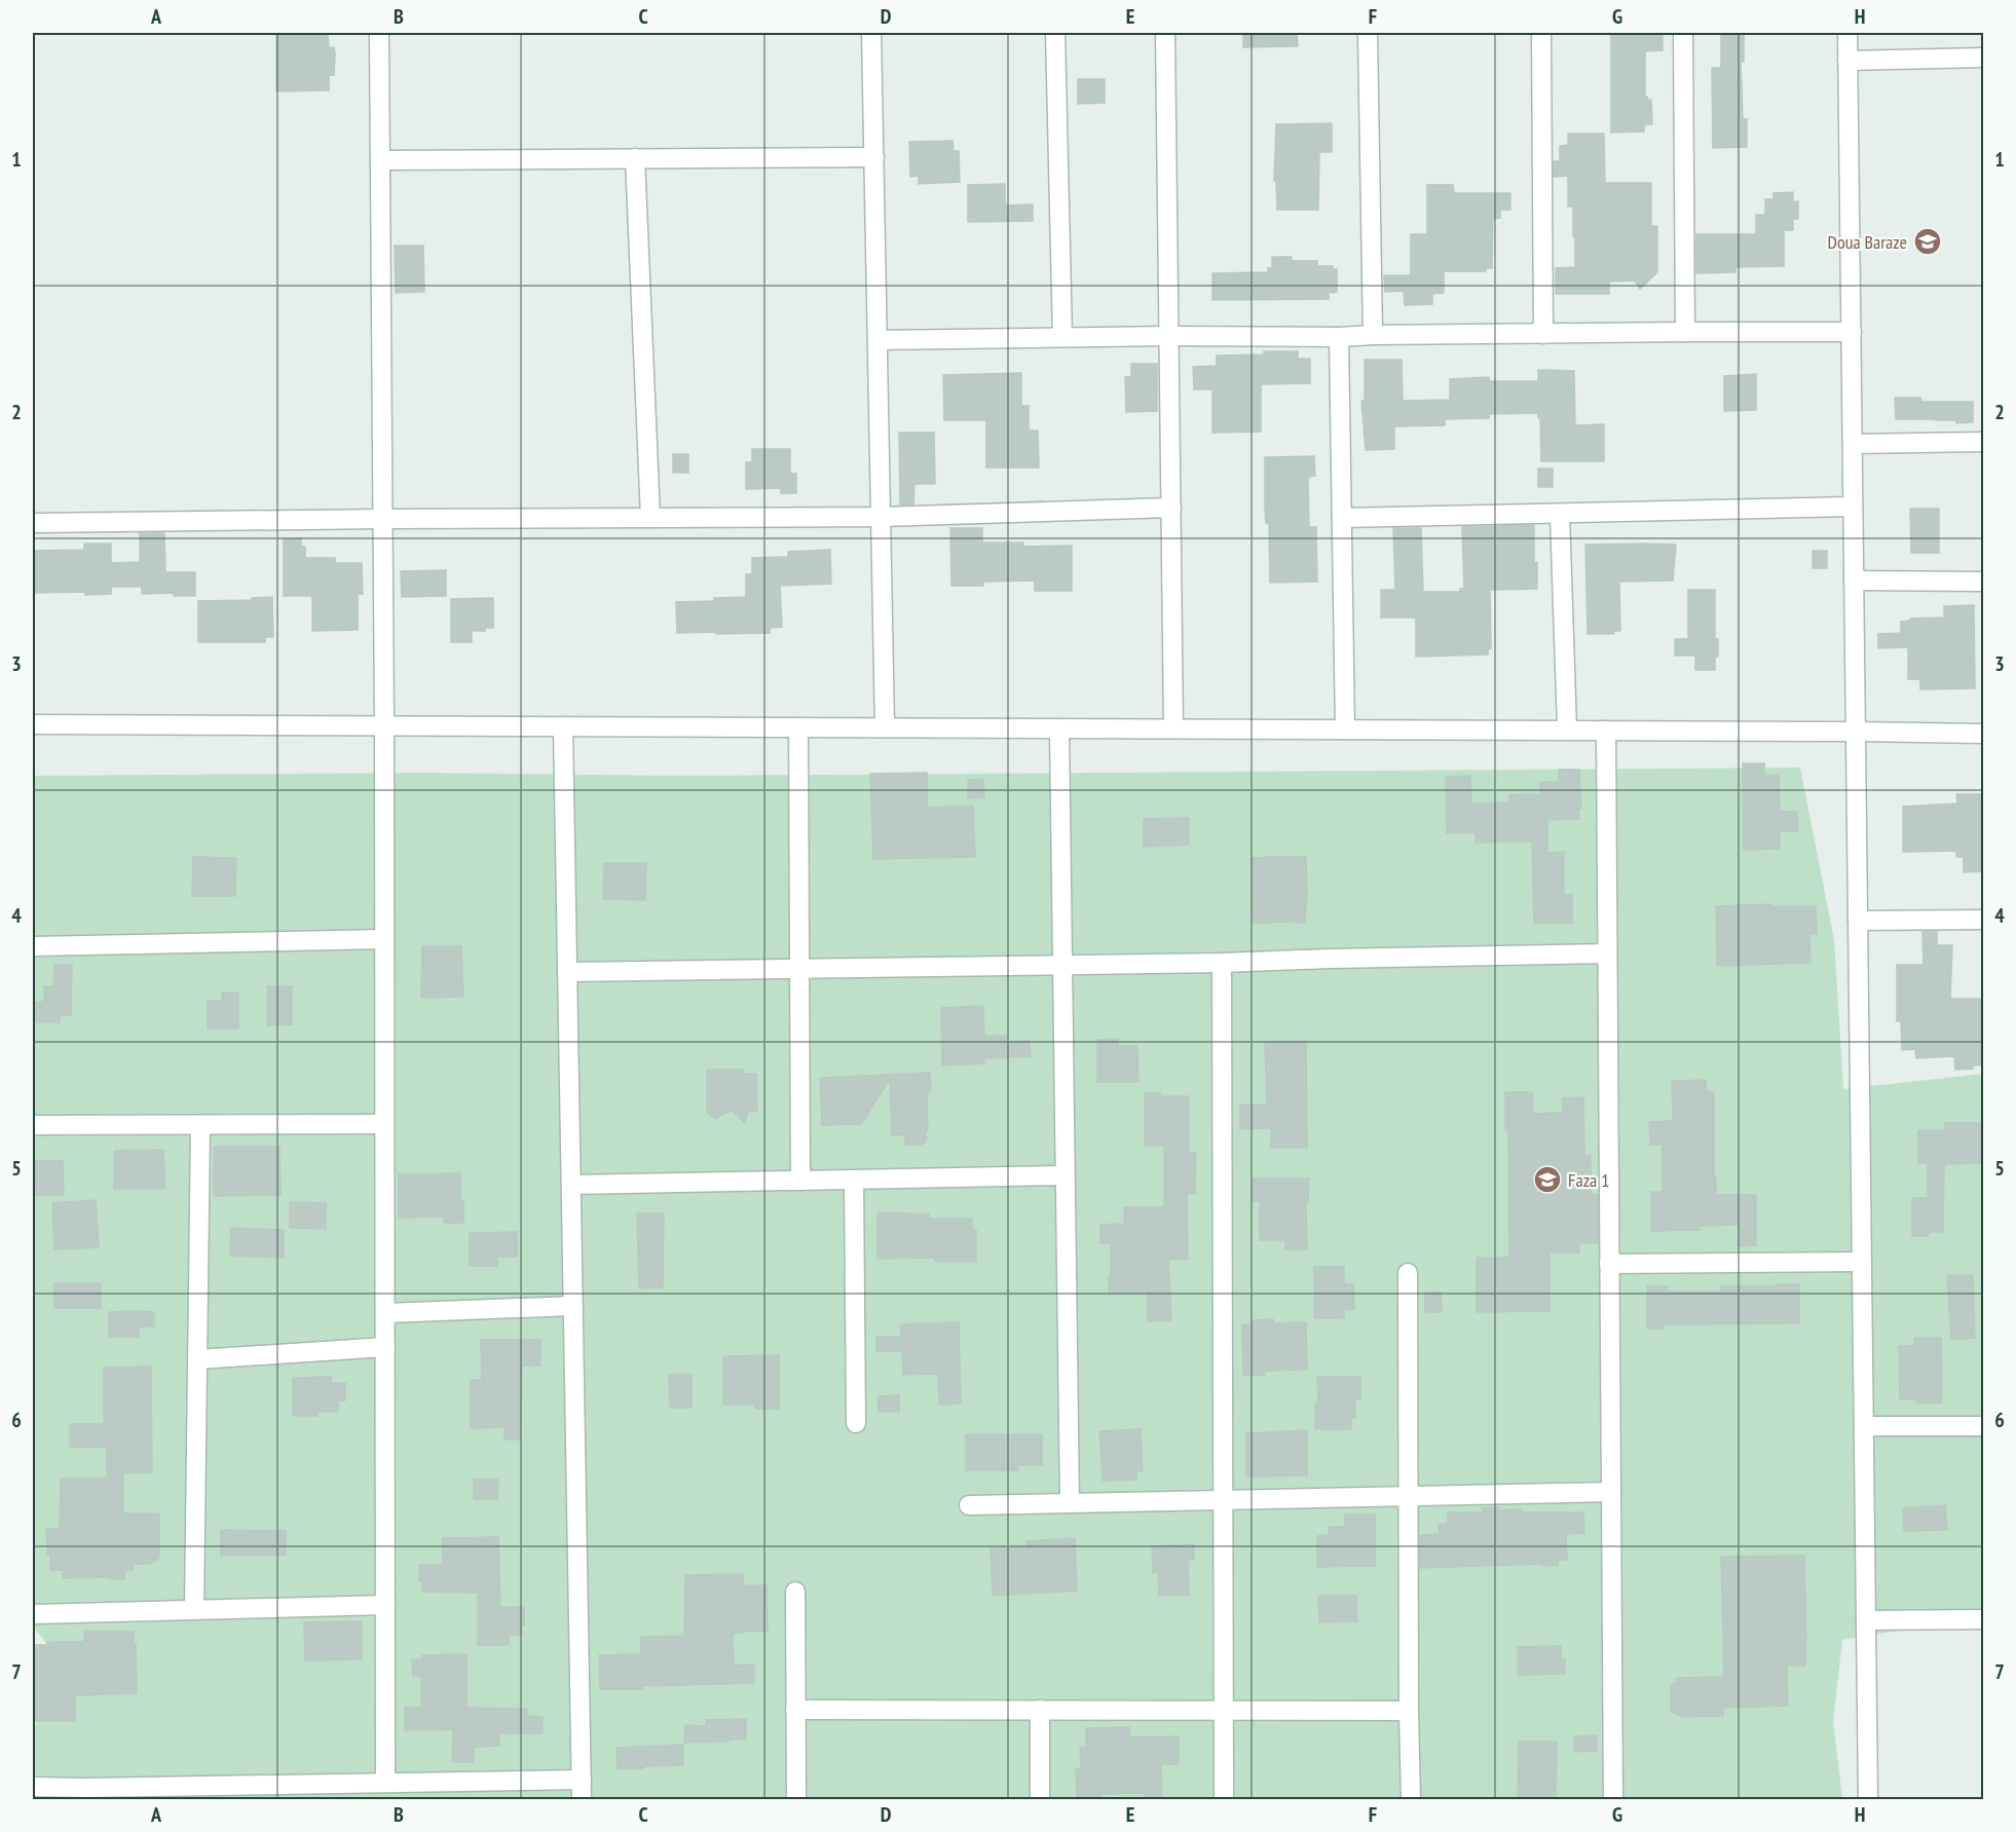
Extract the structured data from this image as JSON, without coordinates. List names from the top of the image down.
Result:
{
  "places": {
    "school or university": ["Doua Baraze", "Faza 1"]
  },
  "grid": {
    "columns": [
      "A",
      "B",
      "C",
      "D",
      "E",
      "F",
      "G",
      "H"
    ],
    "rows": [
      "1",
      "2",
      "3",
      "4",
      "5",
      "6",
      "7"
    ]
  }
}
